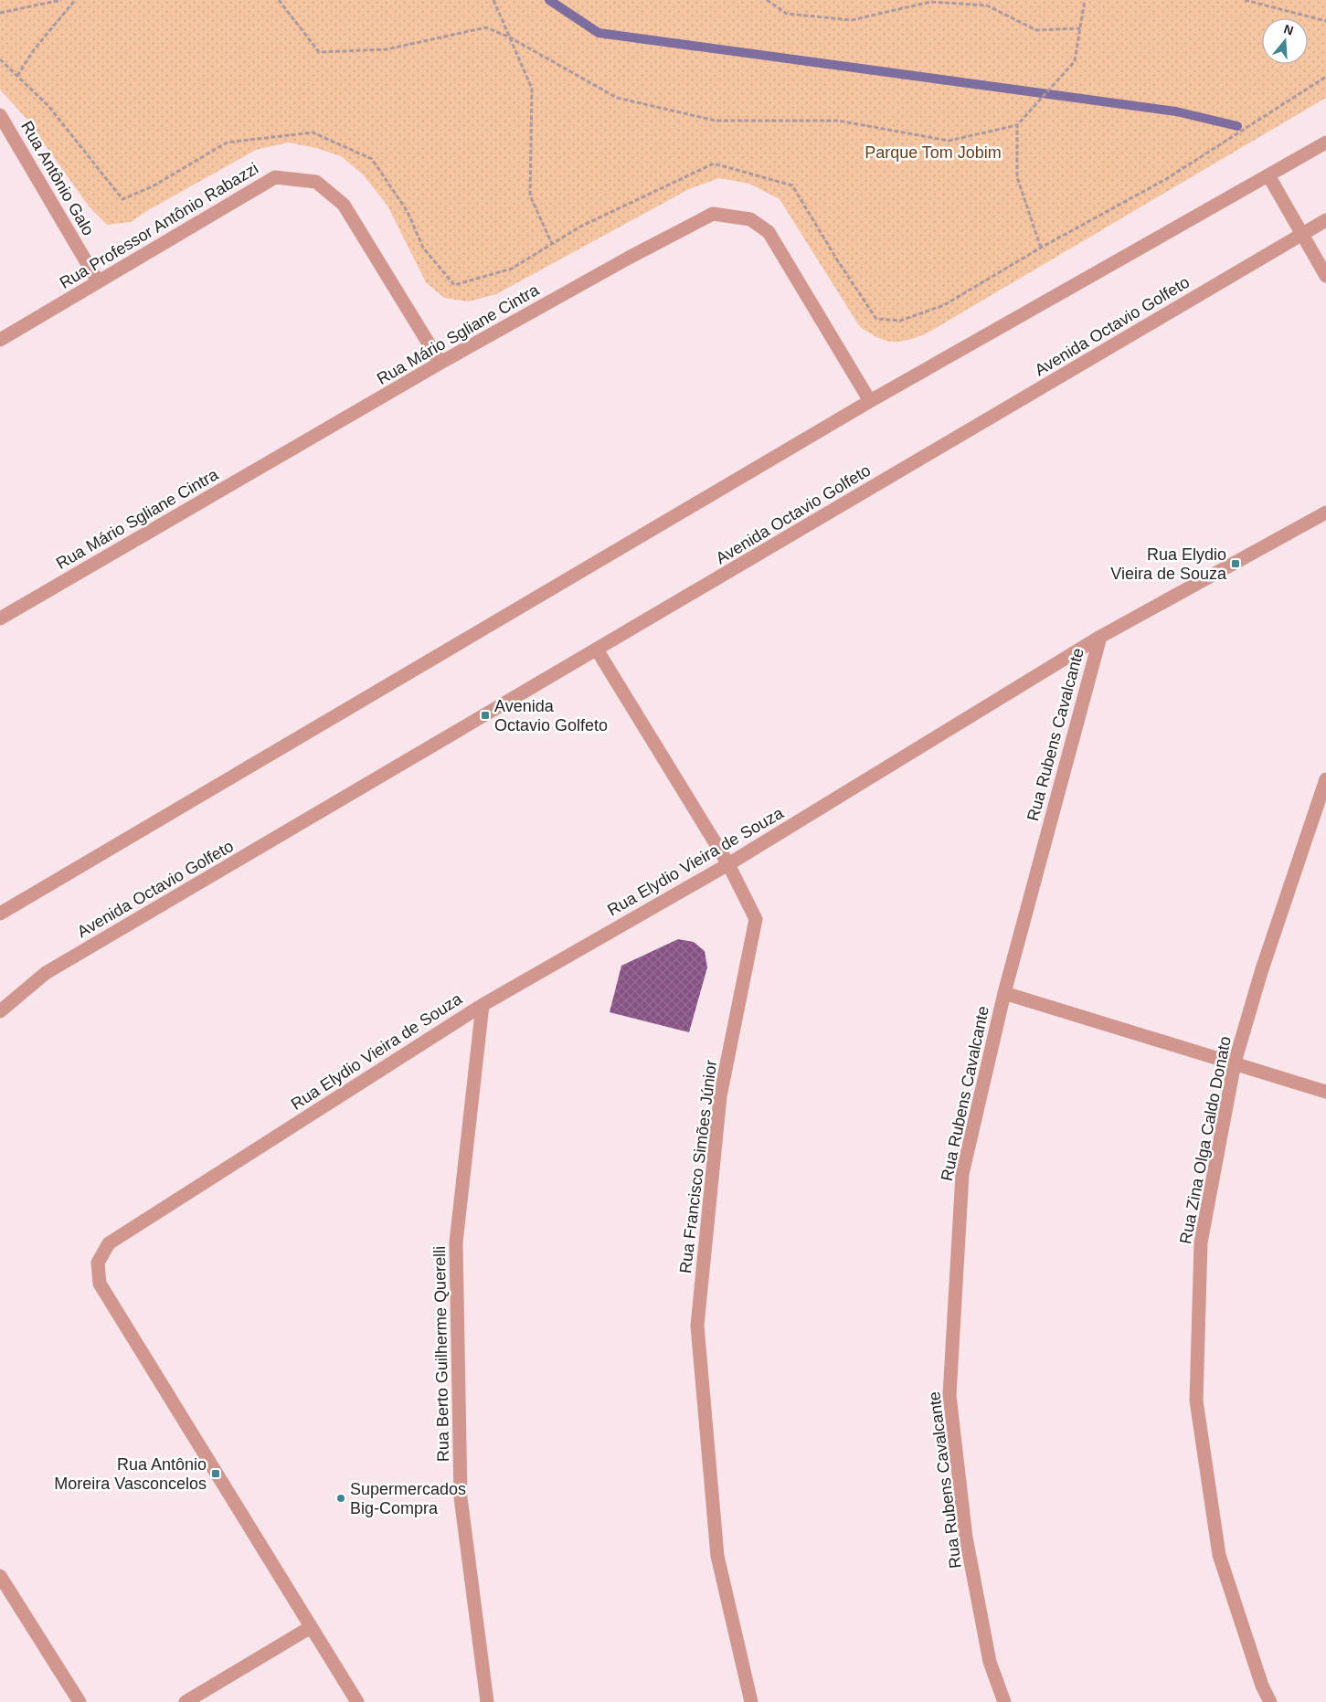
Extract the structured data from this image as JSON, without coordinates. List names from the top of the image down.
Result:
{
  "streets": {
    "street": [
      "Rua Antônio Galo",
      "Rua Professor Antônio Rabazzi",
      "Avenida Octavio Golfeto",
      "Rua Mário Sgliane Cintra",
      "Rua Rubens Cavalcante",
      "Rua Elydio Vieira de Souza",
      "Rua Zina Olga Caldo Donato",
      "Rua Francisco Simões Júnior",
      "Rua Berto Guilherme Querelli"
    ]
  },
  "crossings": [
    ["Rua Antônio Galo", "Rua Professor Antônio Rabazzi"],
    ["Rua Professor Antônio Rabazzi", "Rua Mário Sgliane Cintra"],
    ["Avenida Octavio Golfeto", "Rua Francisco Simões Júnior"],
    ["Rua Rubens Cavalcante", "Rua Elydio Vieira de Souza"],
    ["Rua Elydio Vieira de Souza", "Rua Francisco Simões Júnior"],
    ["Rua Elydio Vieira de Souza", "Rua Berto Guilherme Querelli"]
  ],
  "parks": ["Parque Tom Jobim"],
  "places": {
    "transit": ["Rua Elydio Vieira de Souza", "Avenida Octavio Golfeto", "Rua Antônio Moreira Vasconcelos"],
    "other": ["Supermercados Big-Compra"]
  },
  "north": "top"
}
